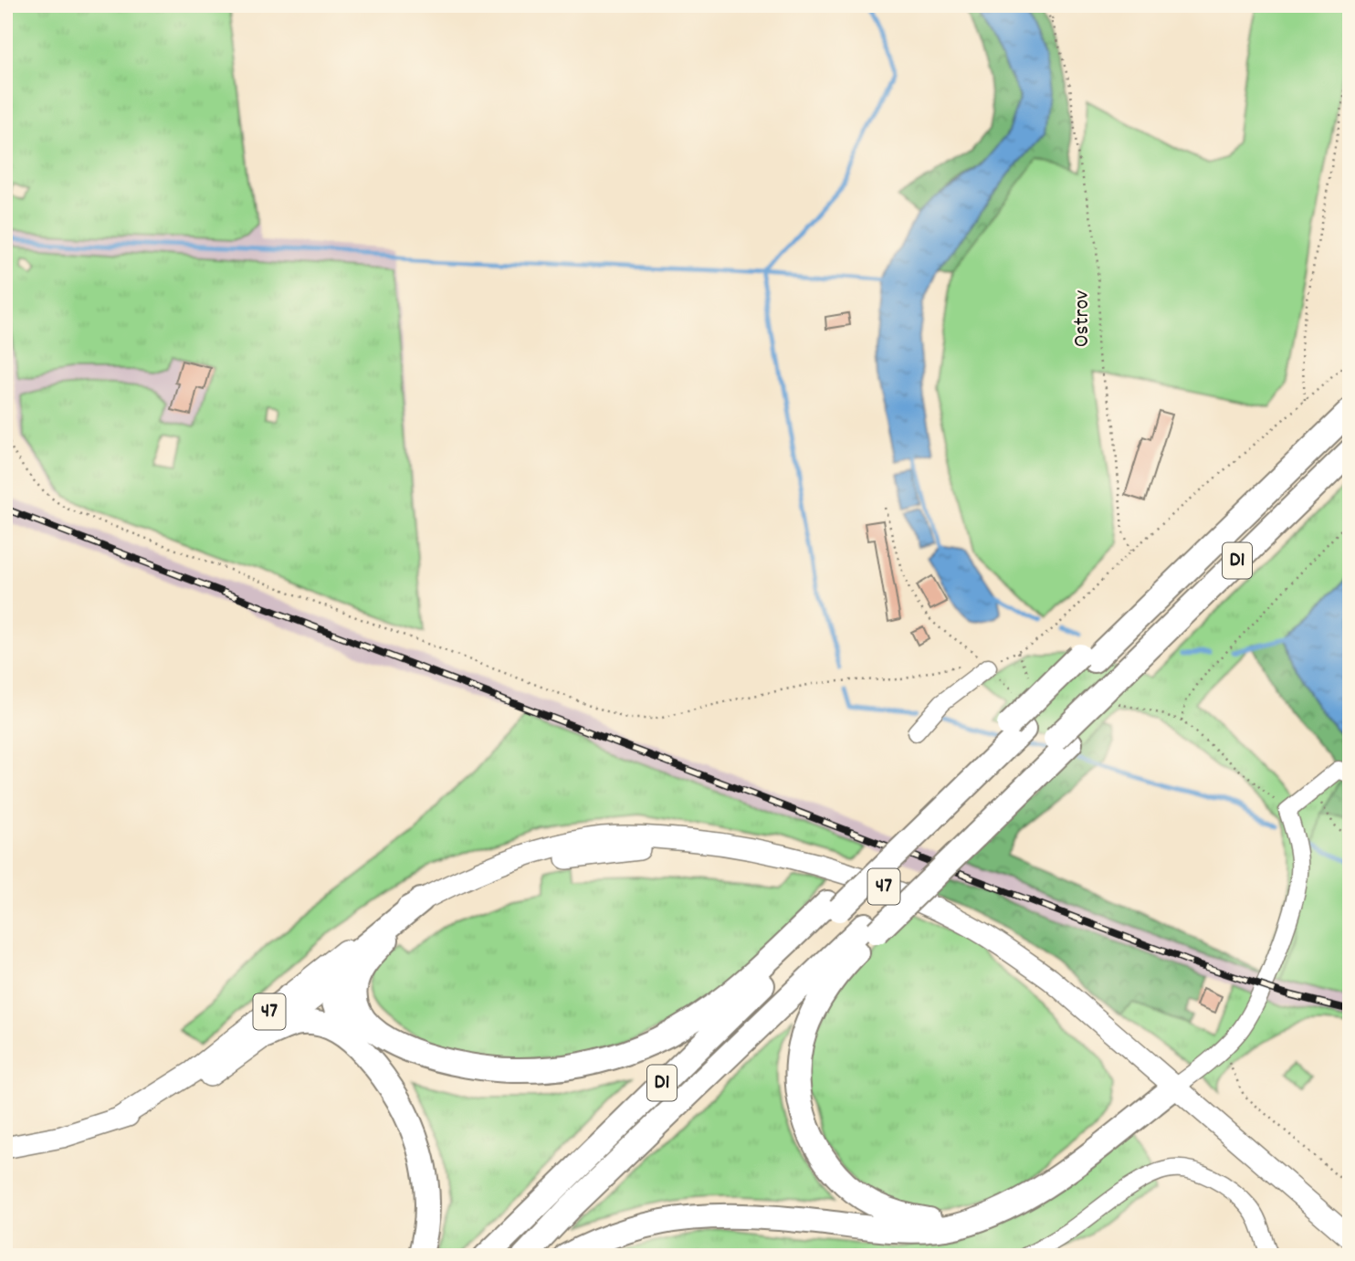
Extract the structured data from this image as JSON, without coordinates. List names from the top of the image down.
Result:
{
  "streets": {
    "highway": ["D1"],
    "main road": ["47"],
    "path": ["Ostrov"]
  }
}
